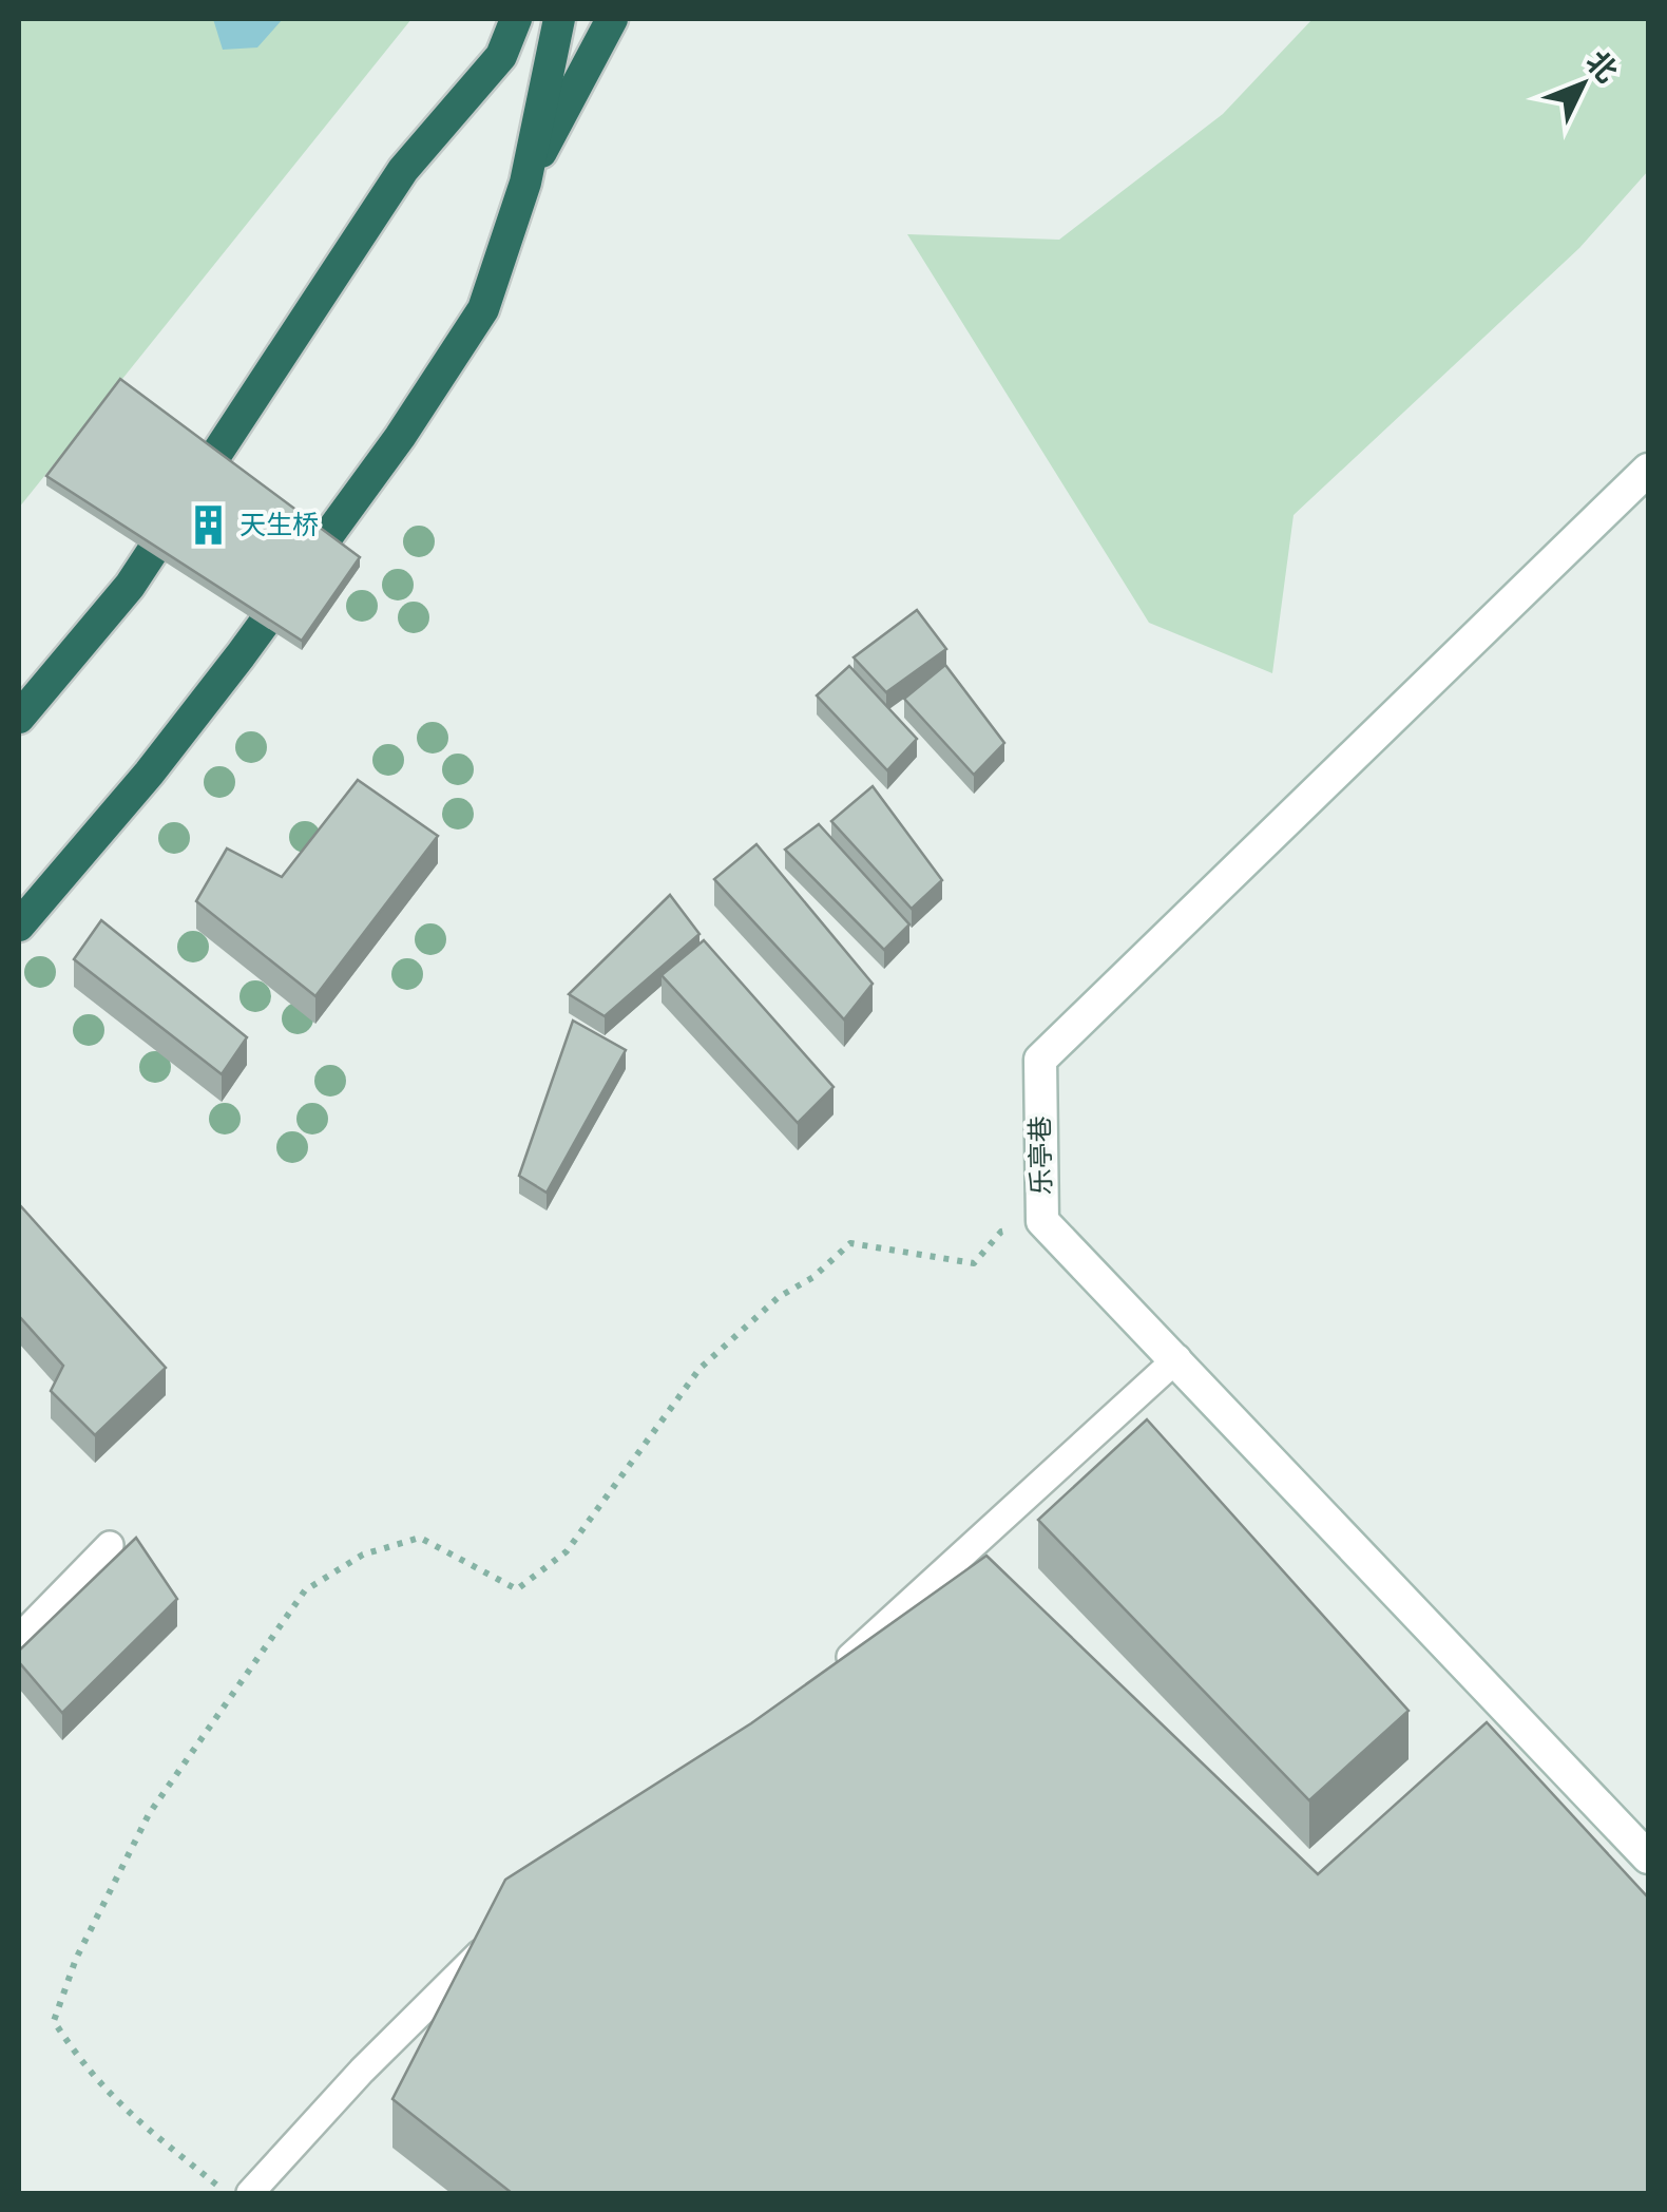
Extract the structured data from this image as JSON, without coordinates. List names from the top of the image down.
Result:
{
  "streets": {
    "street": ["乐亭巷"]
  },
  "places": {
    "building": ["天生桥"]
  },
  "north": "top right"
}
